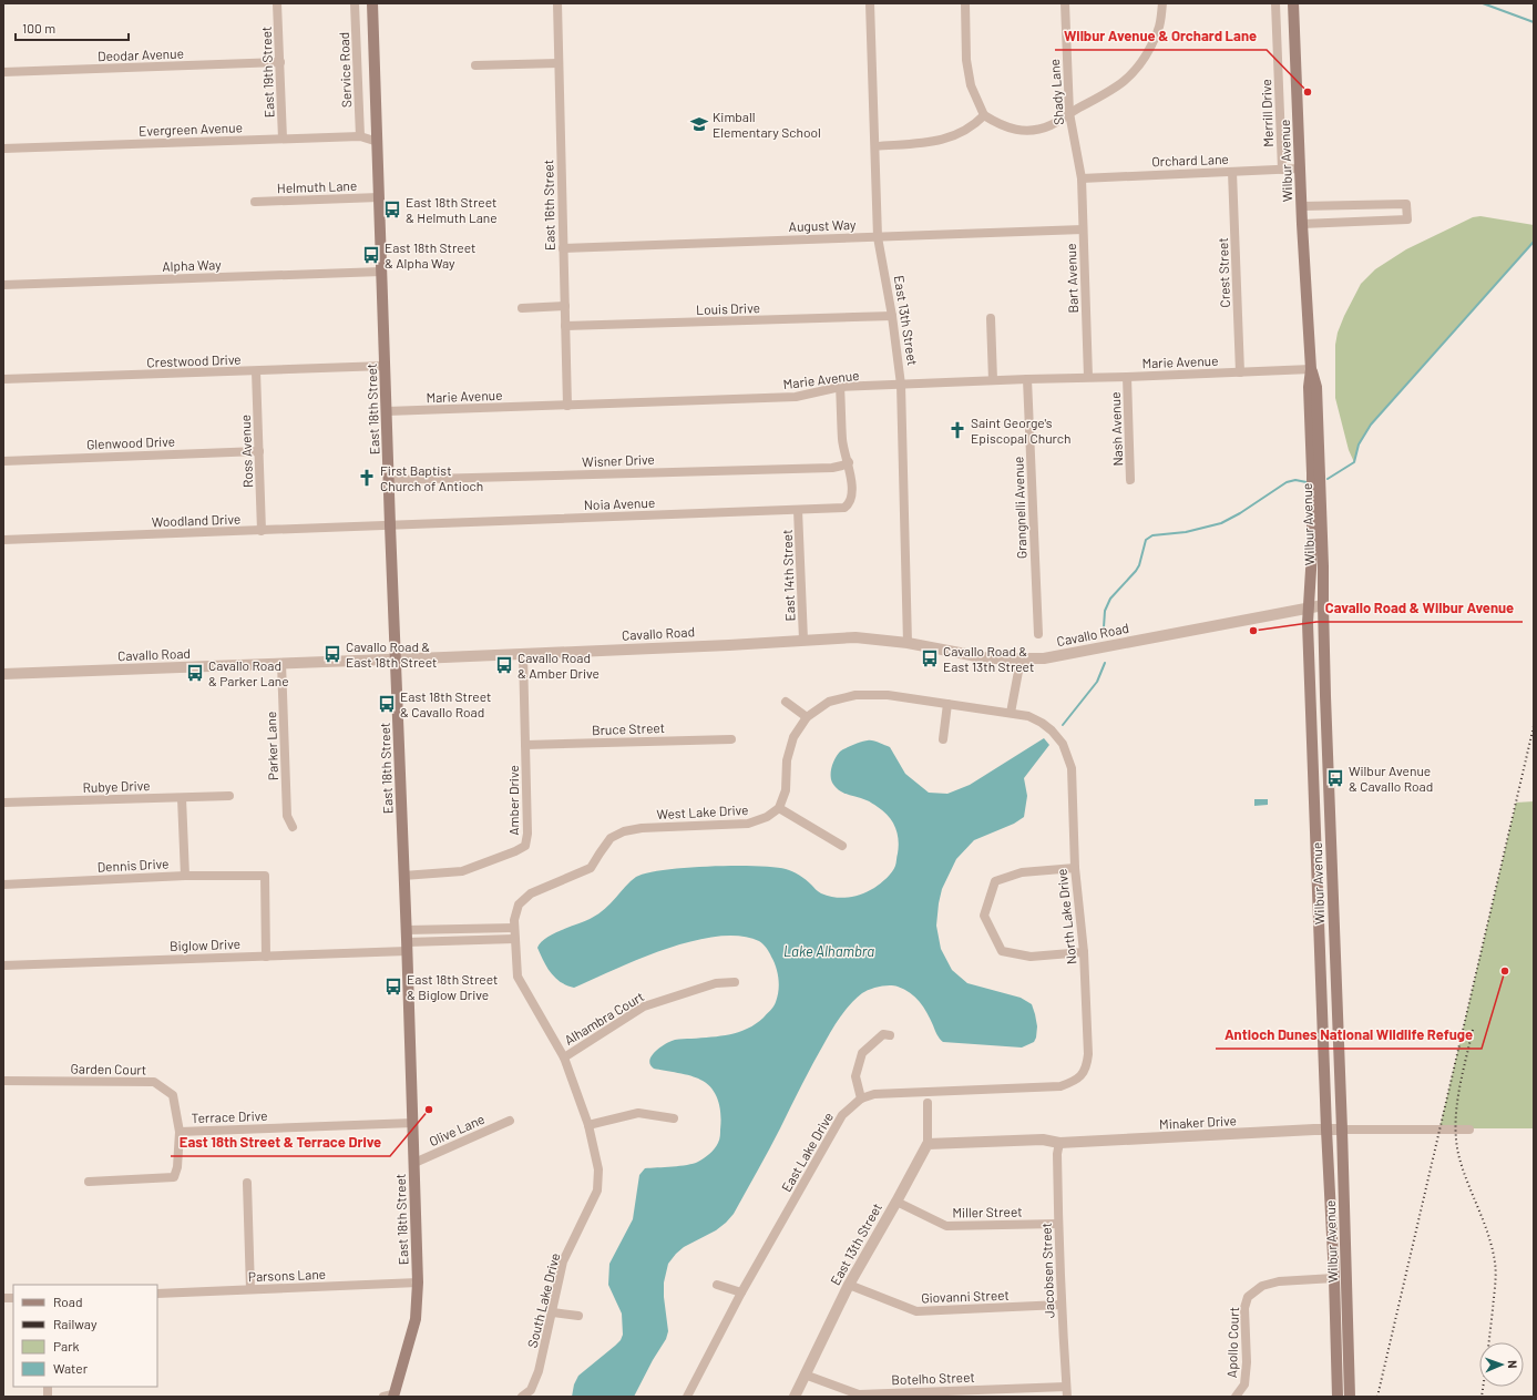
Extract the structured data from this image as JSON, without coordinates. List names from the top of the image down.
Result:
{
  "streets": {
    "main road": ["Wilbur Avenue", "East 18th Street"],
    "street": [
      "Deodar Avenue",
      "Service Road",
      "East 19th Street",
      "Shady Lane",
      "Merrill Drive",
      "Evergreen Avenue",
      "Orchard Lane",
      "Helmuth Lane",
      "East 16th Street",
      "August Way",
      "Alpha Way",
      "Crest Street",
      "Bart Avenue",
      "Louis Drive",
      "East 13th Street",
      "Crestwood Drive",
      "Marie Avenue",
      "Nash Avenue",
      "Glenwood Drive",
      "Ross Avenue",
      "Wisner Drive",
      "Noia Avenue",
      "Grangnelli Avenue",
      "Woodland Drive",
      "East 14th Street",
      "Cavallo Road",
      "Bruce Street",
      "Parker Lane",
      "Rubye Drive",
      "Amber Drive",
      "West Lake Drive",
      "Dennis Drive",
      "North Lake Drive",
      "Biglow Drive",
      "Alhambra Court",
      "Garden Court",
      "Terrace Drive",
      "Minaker Drive",
      "Olive Lane",
      "East Lake Drive",
      "Miller Street",
      "Jacobsen Street",
      "Parsons Lane",
      "Giovanni Street",
      "South Lake Drive",
      "Apollo Court",
      "Botelho Street"
    ]
  },
  "crossings": [
    ["Deodar Avenue", "East 19th Street"],
    ["Service Road", "Evergreen Avenue"],
    ["East 19th Street", "Evergreen Avenue"],
    ["Shady Lane", "Orchard Lane"],
    ["Shady Lane", "Bart Avenue"],
    ["Merrill Drive", "Orchard Lane"],
    ["Evergreen Avenue", "East 18th Street"],
    ["Orchard Lane", "Wilbur Avenue"],
    ["Orchard Lane", "Crest Street"],
    ["Orchard Lane", "Bart Avenue"],
    ["Wilbur Avenue", "Marie Avenue"],
    ["Wilbur Avenue", "Cavallo Road"],
    ["Wilbur Avenue", "Minaker Drive"],
    ["Wilbur Avenue", "Apollo Court"],
    ["Helmuth Lane", "East 18th Street"],
    ["East 16th Street", "August Way"],
    ["East 16th Street", "Louis Drive"],
    ["East 16th Street", "Marie Avenue"],
    ["August Way", "Bart Avenue"],
    ["August Way", "East 13th Street"],
    ["Alpha Way", "East 18th Street"],
    ["Crest Street", "Marie Avenue"],
    ["Bart Avenue", "Marie Avenue"],
    ["Louis Drive", "East 13th Street"],
    ["East 13th Street", "Marie Avenue"],
    ["East 13th Street", "Cavallo Road"],
    ["East 13th Street", "Minaker Drive"],
    ["East 13th Street", "Miller Street"],
    ["East 13th Street", "Giovanni Street"],
    ["East 13th Street", "Botelho Street"],
    ["Crestwood Drive", "East 18th Street"],
    ["Crestwood Drive", "Ross Avenue"],
    ["Marie Avenue", "East 18th Street"],
    ["Marie Avenue", "Nash Avenue"],
    ["Marie Avenue", "Grangnelli Avenue"],
    ["East 18th Street", "Wisner Drive"],
    ["East 18th Street", "Noia Avenue"],
    ["East 18th Street", "Woodland Drive"],
    ["East 18th Street", "Cavallo Road"],
    ["East 18th Street", "Amber Drive"],
    ["East 18th Street", "Biglow Drive"],
    ["East 18th Street", "Terrace Drive"],
    ["East 18th Street", "Olive Lane"],
    ["East 18th Street", "Parsons Lane"],
    ["Glenwood Drive", "Ross Avenue"],
    ["Ross Avenue", "Woodland Drive"],
    ["Wisner Drive", "Noia Avenue"],
    ["Noia Avenue", "Woodland Drive"],
    ["Noia Avenue", "East 14th Street"],
    ["East 14th Street", "Cavallo Road"],
    ["Cavallo Road", "Parker Lane"],
    ["Cavallo Road", "Amber Drive"],
    ["Bruce Street", "Amber Drive"],
    ["West Lake Drive", "Biglow Drive"],
    ["West Lake Drive", "South Lake Drive"],
    ["Dennis Drive", "Biglow Drive"],
    ["North Lake Drive", "East Lake Drive"],
    ["Biglow Drive", "South Lake Drive"],
    ["Alhambra Court", "South Lake Drive"],
    ["Garden Court", "Terrace Drive"],
    ["Minaker Drive", "Jacobsen Street"],
    ["Miller Street", "Jacobsen Street"],
    ["Jacobsen Street", "Giovanni Street"],
    ["Jacobsen Street", "Botelho Street"]
  ],
  "water": ["Lake Alhambra"],
  "places": {
    "other": [
      "Wilbur Avenue & Orchard Lane",
      "Cavallo Road & Wilbur Avenue",
      "Antioch Dunes National Wildlife Refuge",
      "East 18th Street & Terrace Drive"
    ],
    "school or university": ["Kimball Elementary School"],
    "bus stop": [
      "East 18th Street & Helmuth Lane",
      "East 18th Street & Alpha Way",
      "Cavallo Road & East 18th Street",
      "Cavallo Road & East 13th Street",
      "Cavallo Road & Amber Drive",
      "Cavallo Road & Parker Lane",
      "East 18th Street & Cavallo Road",
      "Wilbur Avenue & Cavallo Road",
      "East 18th Street & Biglow Drive"
    ],
    "church": ["Saint George's Episcopal Church", "First Baptist Church of Antioch"]
  },
  "legend": [
    "Road",
    "Railway",
    "Park",
    "Water"
  ],
  "scale_bar": "100 m",
  "north": "right"
}
